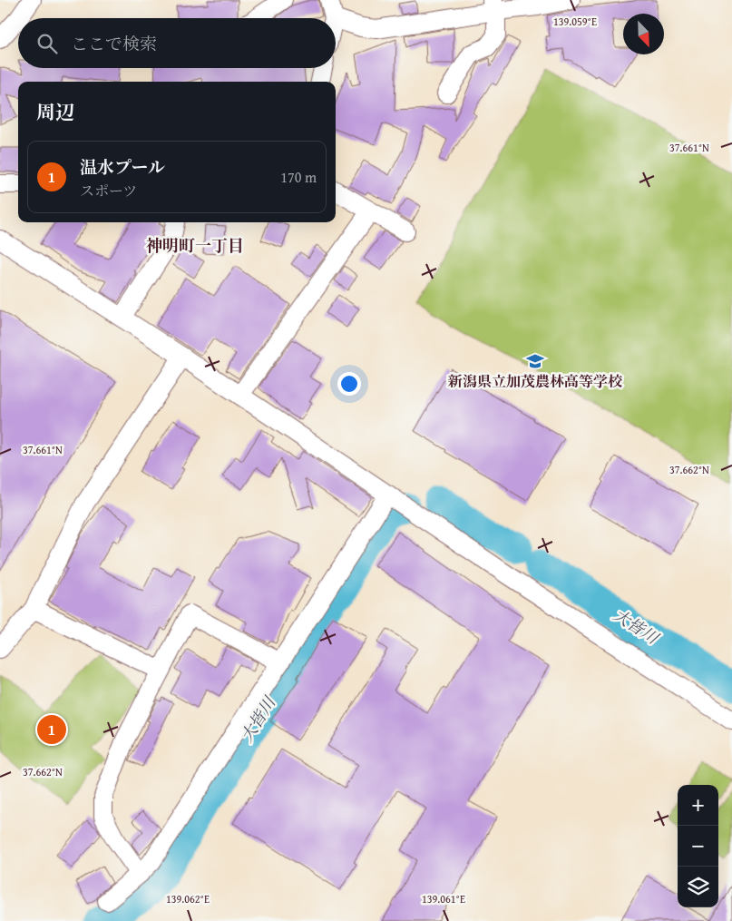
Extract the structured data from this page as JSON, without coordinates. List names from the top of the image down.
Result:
{
  "districts": ["神明町一丁目"],
  "water": ["大皆川"],
  "places": {
    "school or university": ["新潟県立加茂農林高等学校"]
  },
  "north": "bottom right",
  "page": {
    "search": "ここで検索",
    "heading": "周辺",
    "list": [
      {
        "mark": "1",
        "name": "温水プール",
        "note": "スポーツ",
        "value": "170 m"
      }
    ],
    "pins": "1",
    "map_buttons": ["+", "−"]
  },
  "coordinates": [
    "139.059°E",
    "37.661°N",
    "37.662°N",
    "139.062°E",
    "139.061°E"
  ]
}
